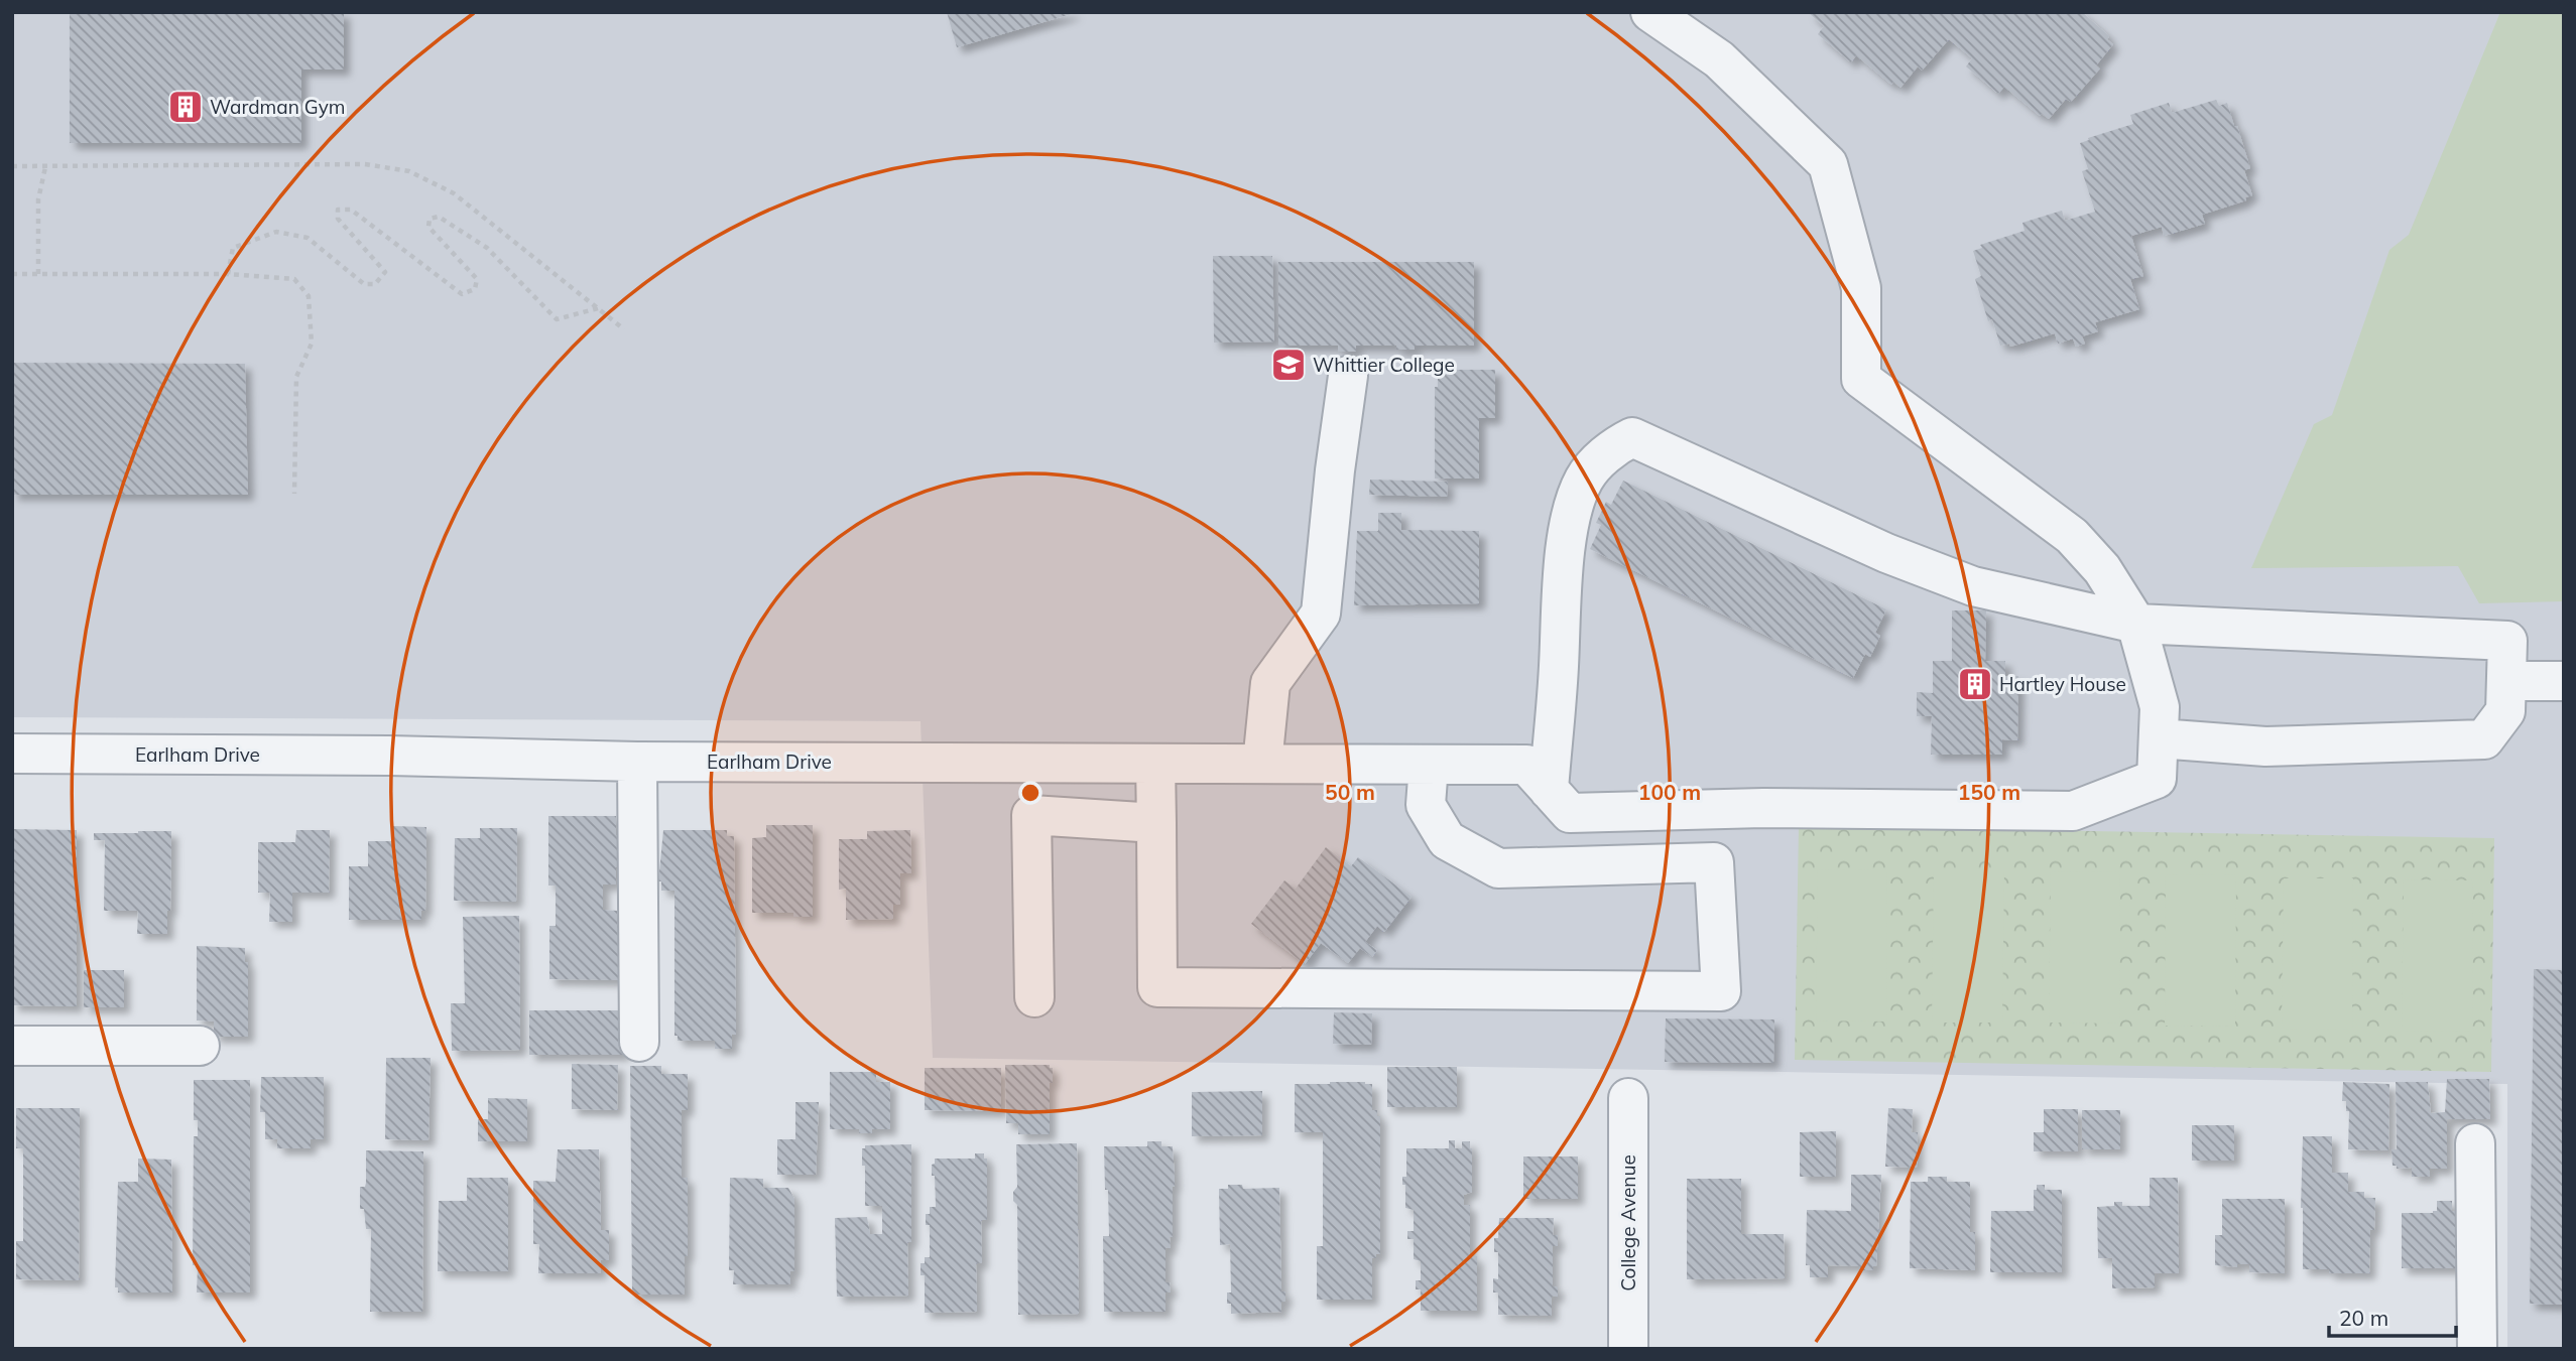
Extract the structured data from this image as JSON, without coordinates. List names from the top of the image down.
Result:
{
  "streets": {
    "street": ["Earlham Drive", "College Avenue"]
  },
  "places": {
    "building": ["Wardman Gym", "Hartley House"],
    "school or university": ["Whittier College"]
  },
  "scale_bar": "20 m",
  "rings": ["50 m", "100 m", "150 m"]
}
